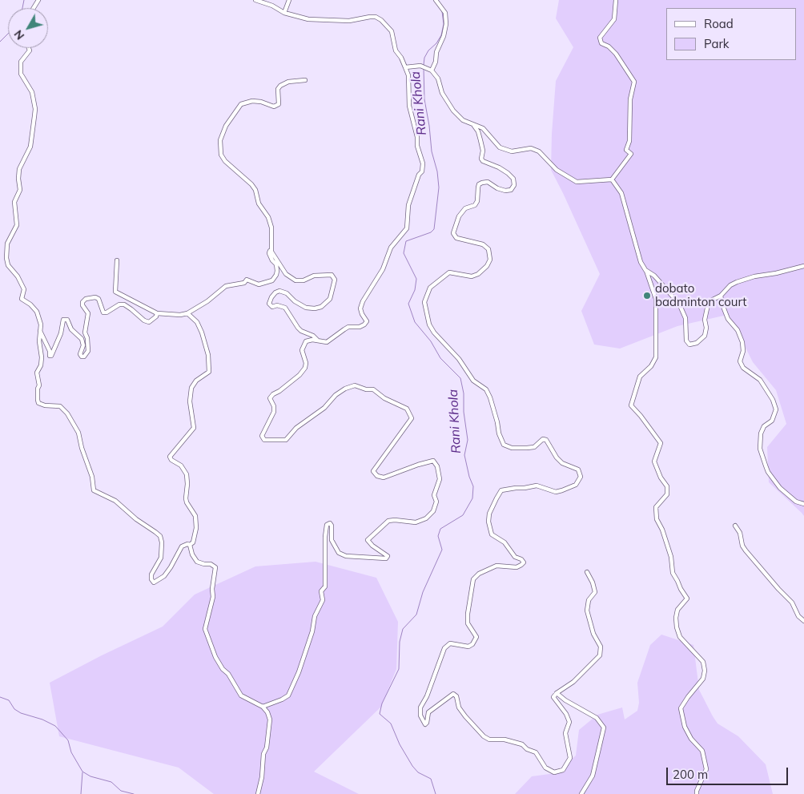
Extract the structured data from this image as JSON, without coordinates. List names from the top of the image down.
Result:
{
  "water": ["Rani Khola"],
  "places": ["dobato badminton court"],
  "legend": ["Road", "Park"],
  "scale_bar": "200 m",
  "north": "bottom left"
}
